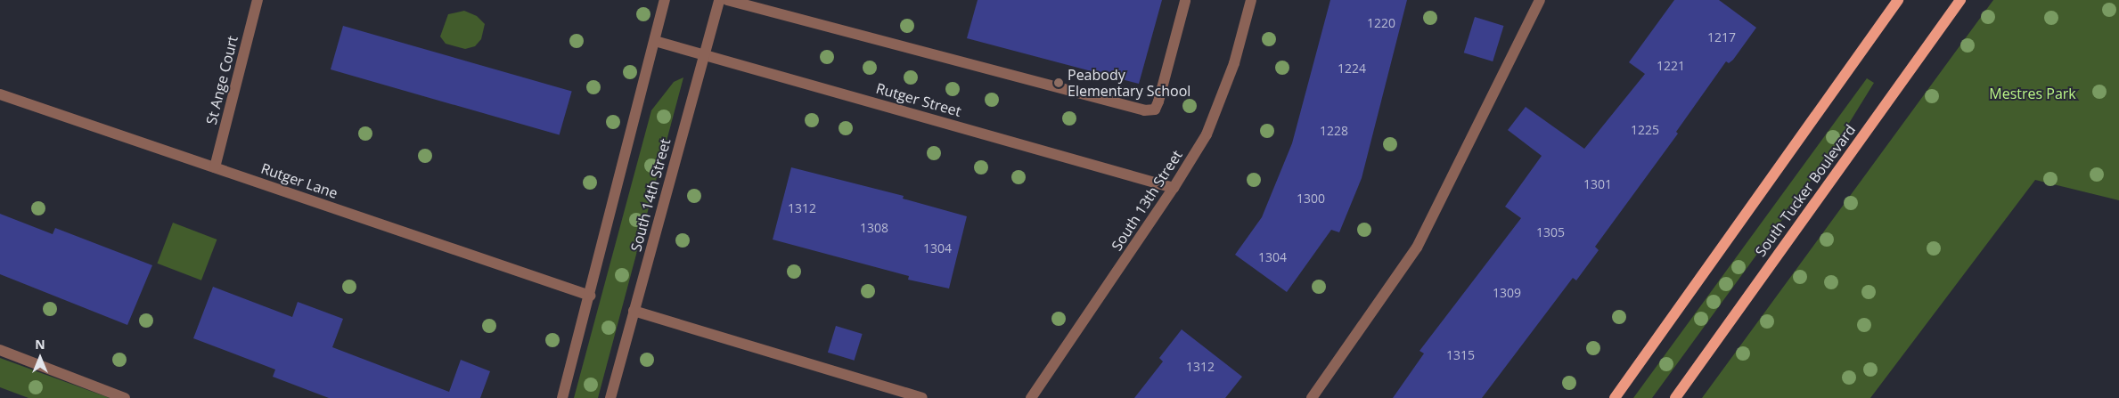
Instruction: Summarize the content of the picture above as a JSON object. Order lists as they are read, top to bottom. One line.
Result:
{"streets":{"main road":["South Tucker Boulevard"],"street":["St Ange Court","Rutger Street","Rutger Lane","South 14th Street","South 13th Street"]},"crossings":[["St Ange Court","Rutger Lane"],["Rutger Street","South 14th Street"],["Rutger Street","South 13th Street"]],"parks":["Mestres Park"],"places":["Peabody Elementary School"],"house_numbers":["1220","1217","1221","1224","1225","1228","1301","1300","1312","1308","1305","1304","1304","1309","1315","1312"],"north":"top"}
